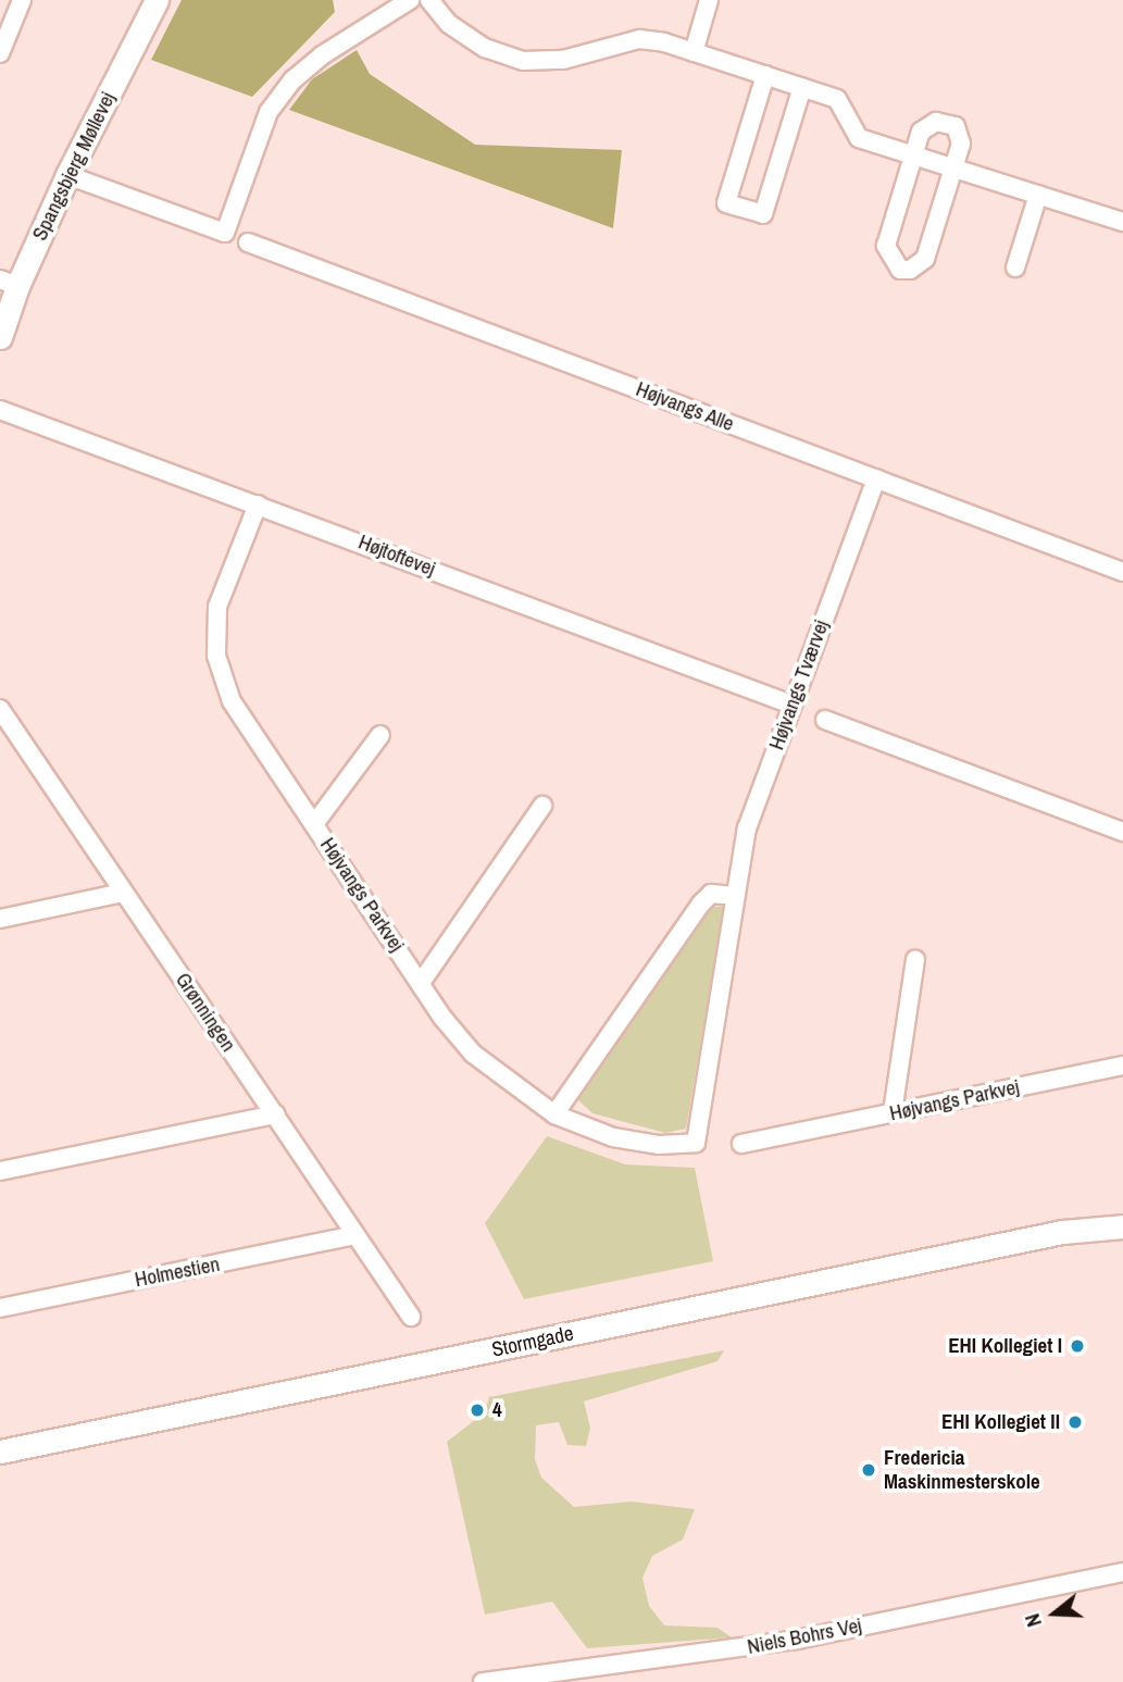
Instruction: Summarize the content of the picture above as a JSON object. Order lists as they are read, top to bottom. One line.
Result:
{"streets":{"street":["Spangsbjerg Møllevej","Højvangs Alle","Højtoftevej","Højvangs Tværvej","Højvangs Parkvej","Grønningen","Holmestien","Stormgade","Niels Bohrs Vej"]},"crossings":[["Højvangs Alle","Højvangs Tværvej"],["Højtoftevej","Højvangs Tværvej"],["Højtoftevej","Højvangs Parkvej"],["Højvangs Tværvej","Højvangs Parkvej"],["Grønningen","Holmestien"]],"places":["EHI Kollegiet I","4","EHI Kollegiet II","Fredericia Maskinmesterskole"],"north":"left"}
